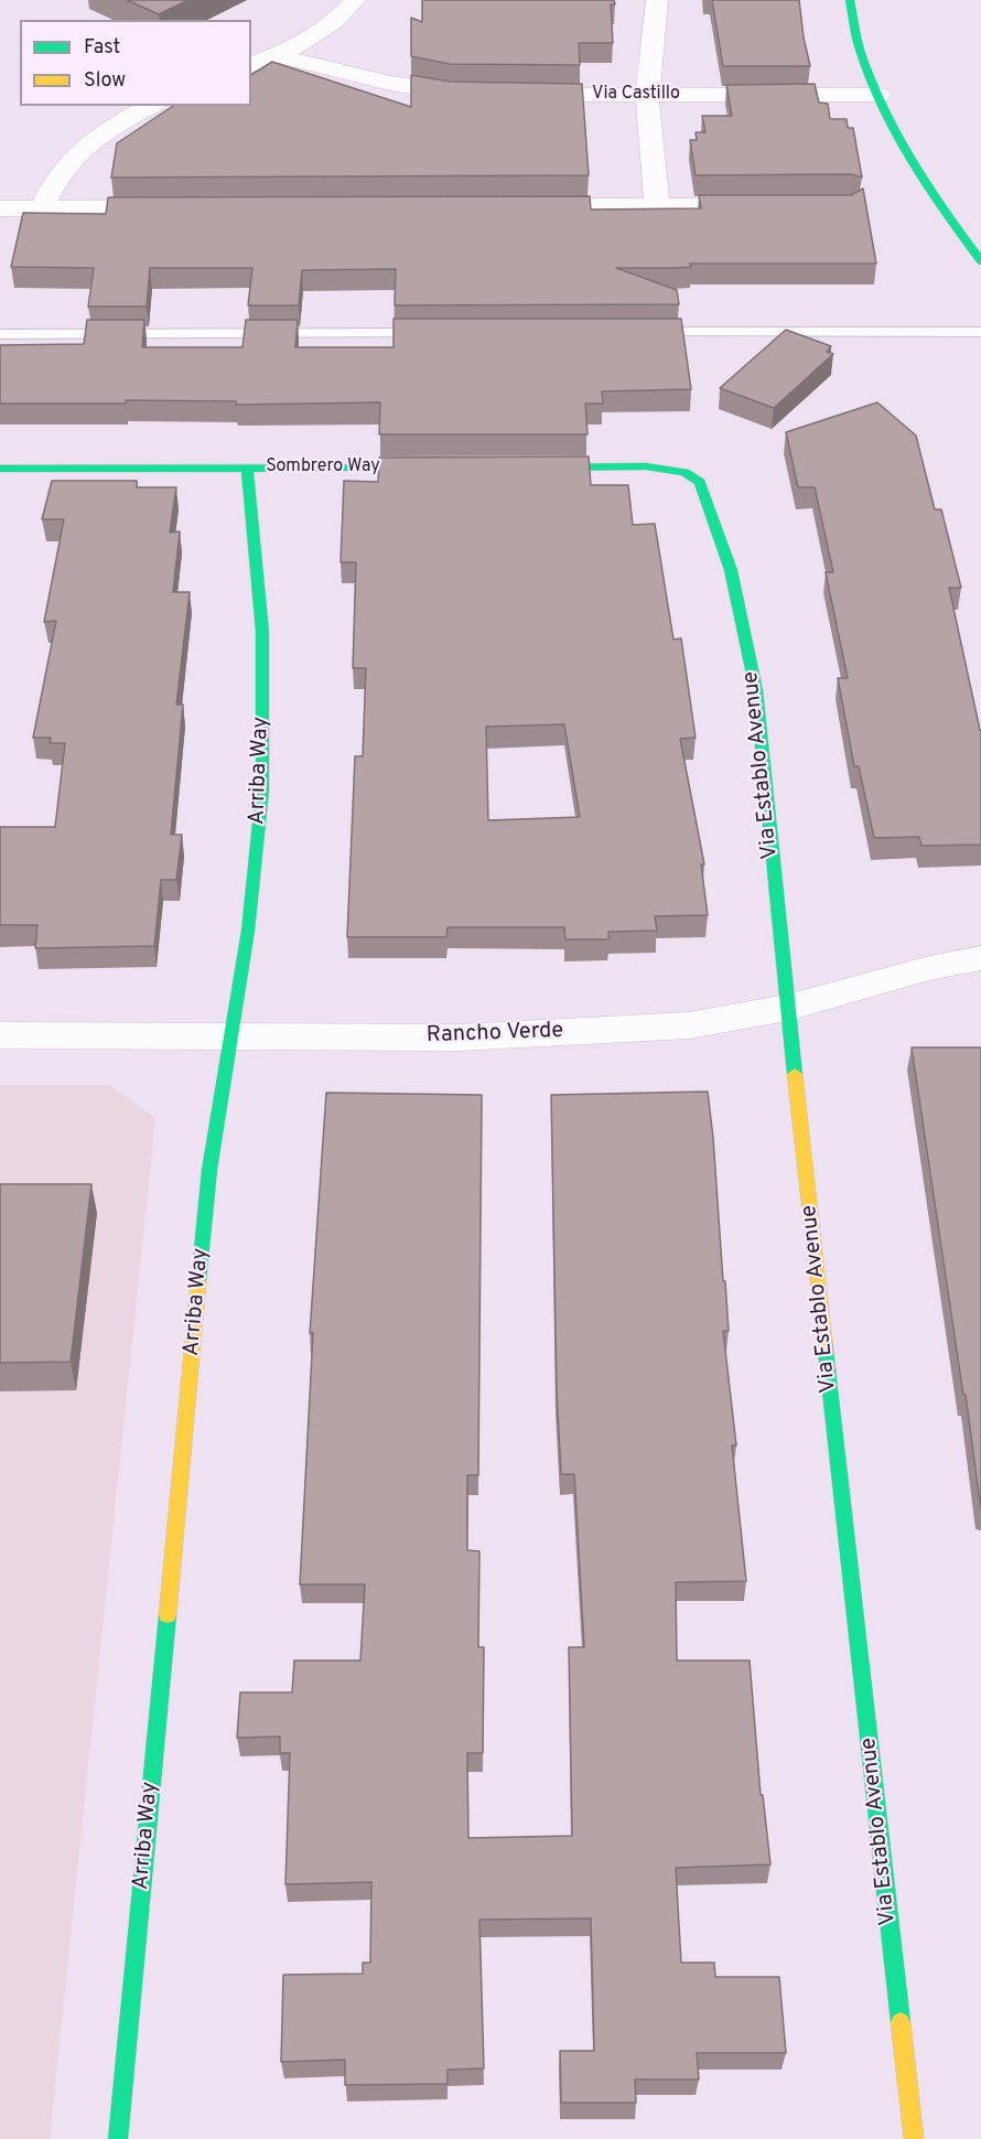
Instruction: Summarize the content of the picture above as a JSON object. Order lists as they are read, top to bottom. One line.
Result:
{"streets":{"street":["Via Castillo","Sombrero Way","Via Establo Avenue","Arriba Way","Rancho Verde"]},"crossings":[["Sombrero Way","Arriba Way"],["Via Establo Avenue","Rancho Verde"],["Arriba Way","Rancho Verde"]],"legend":["Fast","Slow"]}
